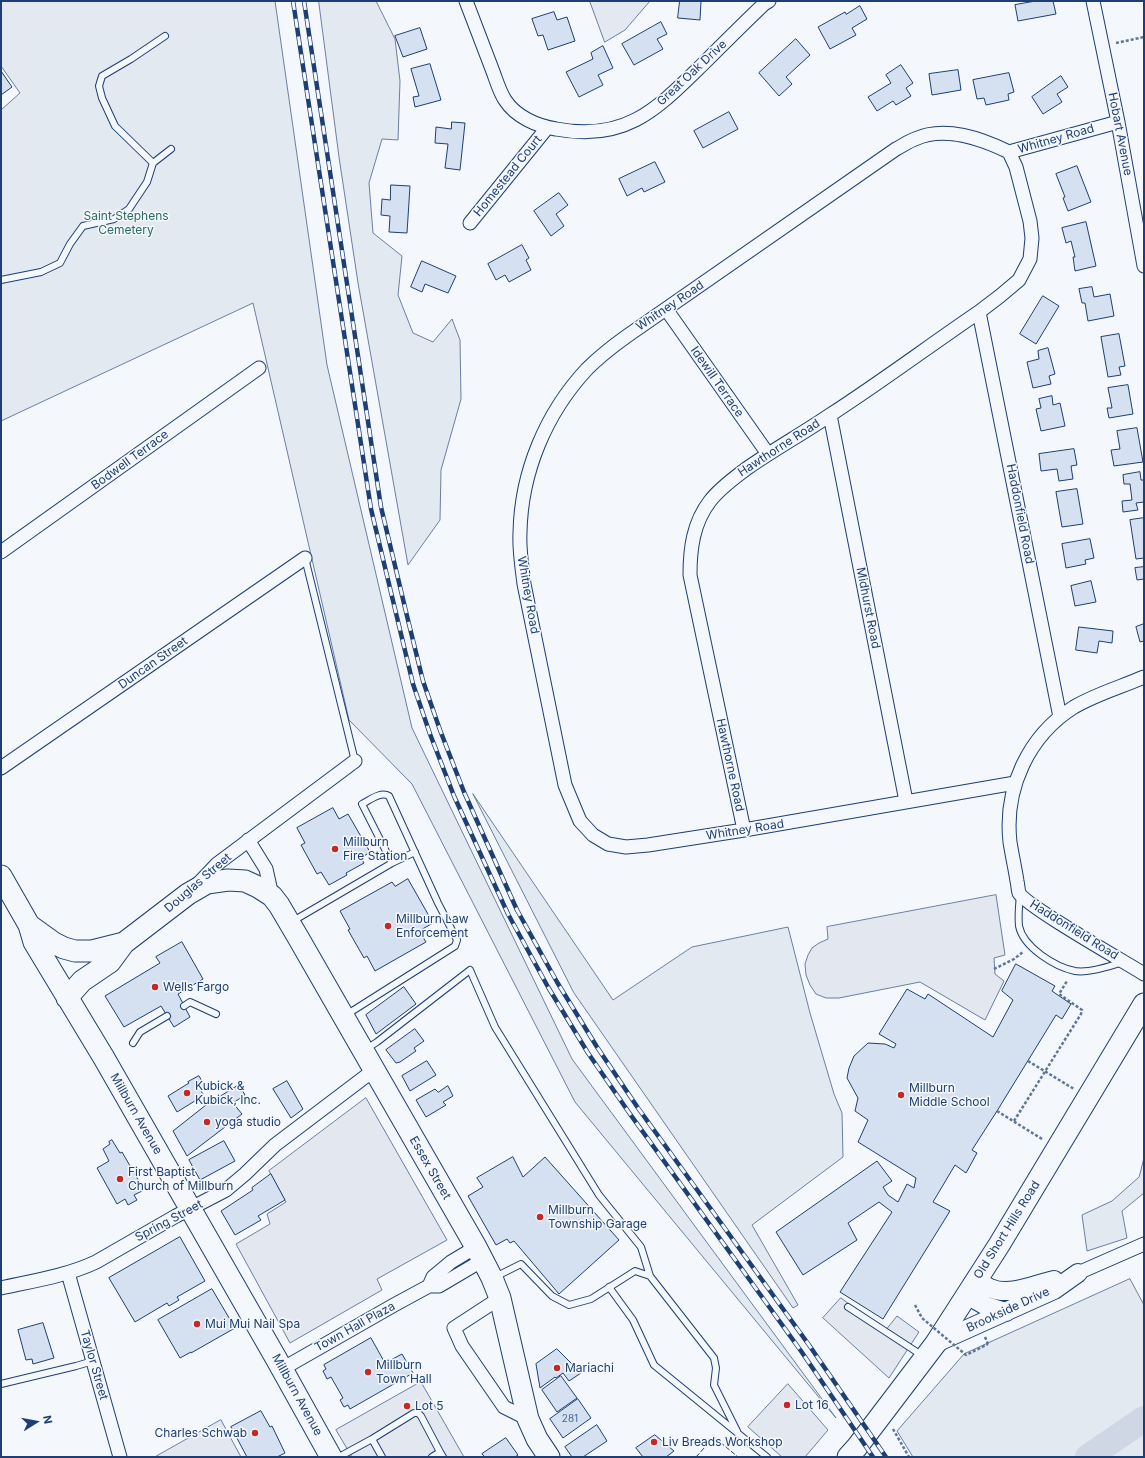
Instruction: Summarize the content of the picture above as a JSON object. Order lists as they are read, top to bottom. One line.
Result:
{"streets":{"main road":["Douglas Street","Millburn Avenue","Essex Street","Old Short Hills Road","Brookside Drive"],"street":["Great Oak Drive","Hobart Avenue","Whitney Road","Homestead Court","Idewill Terrace","Hawthorne Road","Bodwell Terrace","Haddonfield Road","Midhurst Road","Duncan Street","Spring Street","Town Hall Plaza","Taylor Street"]},"crossings":[["Great Oak Drive","Homestead Court"],["Hobart Avenue","Whitney Road"],["Whitney Road","Idewill Terrace"],["Whitney Road","Hawthorne Road"],["Whitney Road","Haddonfield Road"],["Whitney Road","Midhurst Road"],["Idewill Terrace","Hawthorne Road"],["Hawthorne Road","Haddonfield Road"],["Hawthorne Road","Midhurst Road"],["Douglas Street","Millburn Avenue"],["Douglas Street","Essex Street"],["Millburn Avenue","Spring Street"],["Millburn Avenue","Town Hall Plaza"],["Essex Street","Spring Street"],["Essex Street","Town Hall Plaza"],["Spring Street","Taylor Street"],["Old Short Hills Road","Brookside Drive"]],"parks":["Saint Stephens Cemetery"],"places":["Millburn Fire Station","Millburn Law Enforcement","Wells Fargo","Kubick & Kubick, Inc.","Millburn Middle School","yoga studio","First Baptist Church of Millburn","Millburn Township Garage","Mui Mui Nail Spa","Mariachi","Millburn Town Hall","Lot 16","Lot 5","Charles Schwab","Liv Breads Workshop"],"house_numbers":["281"],"north":"right"}
